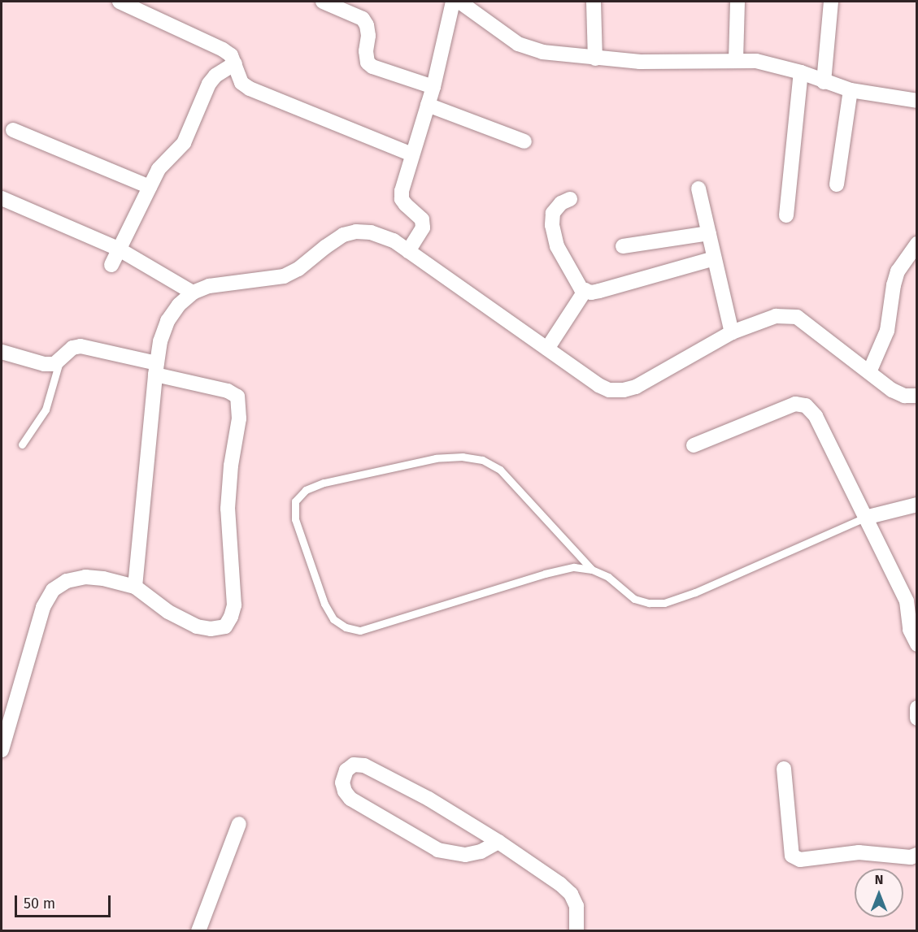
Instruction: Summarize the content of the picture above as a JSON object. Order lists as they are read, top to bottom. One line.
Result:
{"scale_bar":"50 m","north":"top"}
